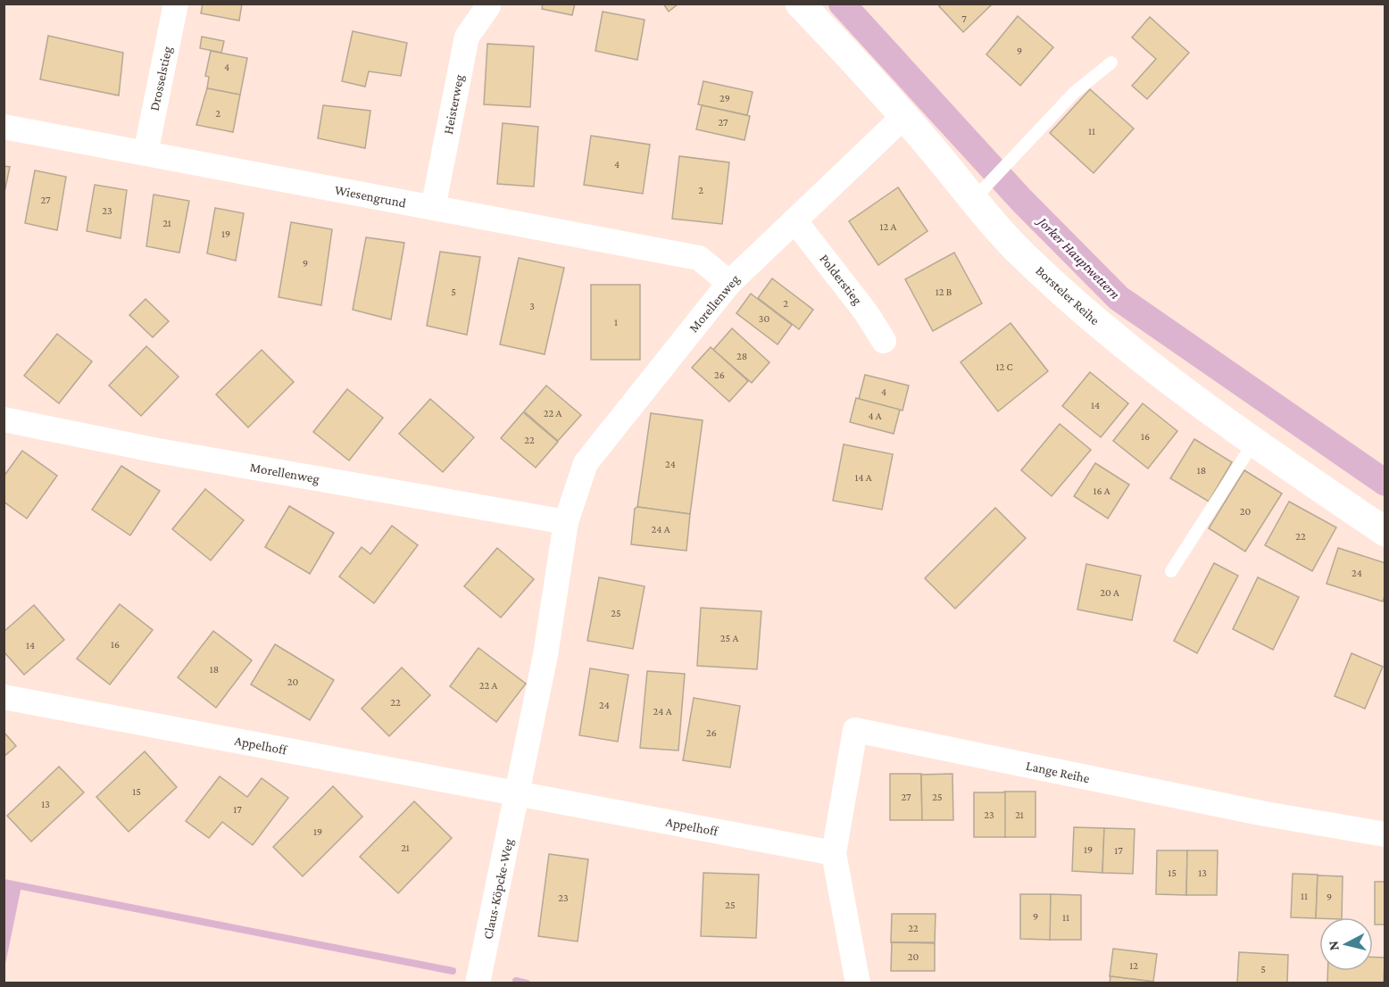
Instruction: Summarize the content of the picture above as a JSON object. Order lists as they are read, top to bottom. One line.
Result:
{"streets":{"street":["Drosselstieg","Heisterweg","Wiesengrund","Polderstieg","Borsteler Reihe","Morellenweg","Appelhoff","Lange Reihe","Claus-Köpcke-Weg"]},"crossings":[["Drosselstieg","Wiesengrund"],["Heisterweg","Wiesengrund"],["Wiesengrund","Morellenweg"],["Polderstieg","Morellenweg"],["Borsteler Reihe","Morellenweg"],["Morellenweg","Appelhoff"],["Morellenweg","Claus-Köpcke-Weg"],["Appelhoff","Lange Reihe"],["Appelhoff","Claus-Köpcke-Weg"]],"water":["Jorker Hauptwettern"],"house_numbers":["7","9","4","29","2","27","11","4","2","27","23","21","12 A","19","9","5","12 B","2","3","30","1","28","12 C","26","4","14","22 A","4 A","16","22","24","18","14 A","16 A","20","24 A","22","24","20 A","25","25 A","16","14","18","20","22 A","22","24","24 A","26","15","27","25","13","17","23","21","19","21","19","17","15","13","11","9","23","25","9","11","22","20","12","5"],"north":"left"}
